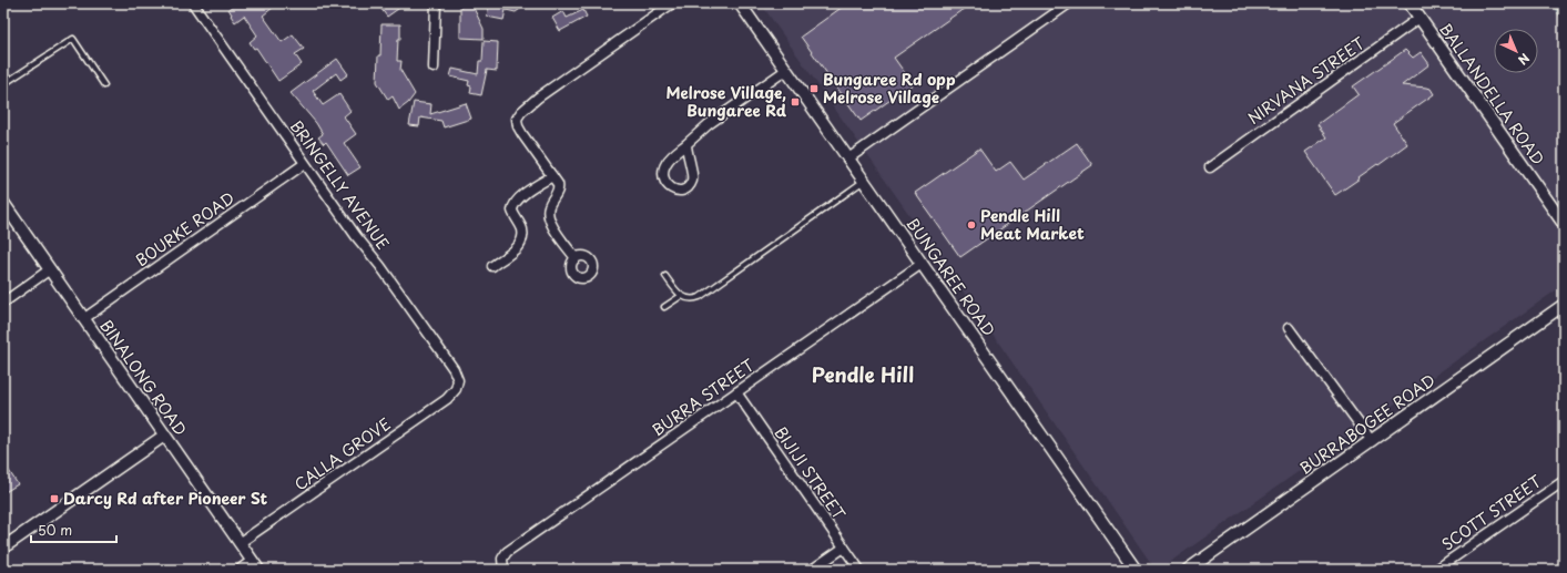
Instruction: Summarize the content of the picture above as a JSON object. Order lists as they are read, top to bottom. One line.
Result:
{"streets":{"street":["NIRVANA STREET","BALLANDELLA ROAD","BRINGELLY AVENUE","BOURKE ROAD","BUNGAREE ROAD","BINALONG ROAD","BURRA STREET","BURRABOGEE ROAD","CALLA GROVE","BIJIJI STREET","SCOTT STREET"]},"crossings":[["NIRVANA STREET","BALLANDELLA ROAD"],["BRINGELLY AVENUE","BOURKE ROAD"],["BRINGELLY AVENUE","CALLA GROVE"],["BOURKE ROAD","BINALONG ROAD"],["BUNGAREE ROAD","BURRA STREET"],["BINALONG ROAD","CALLA GROVE"],["BURRA STREET","BIJIJI STREET"]],"districts":["Pendle Hill"],"places":{"transit":["Bungaree Rd opp Melrose Village","Melrose Village, Bungaree Rd","Darcy Rd after Pioneer St"],"other":["Pendle Hill Meat Market"]},"scale_bar":"50 m","north":"bottom right"}
